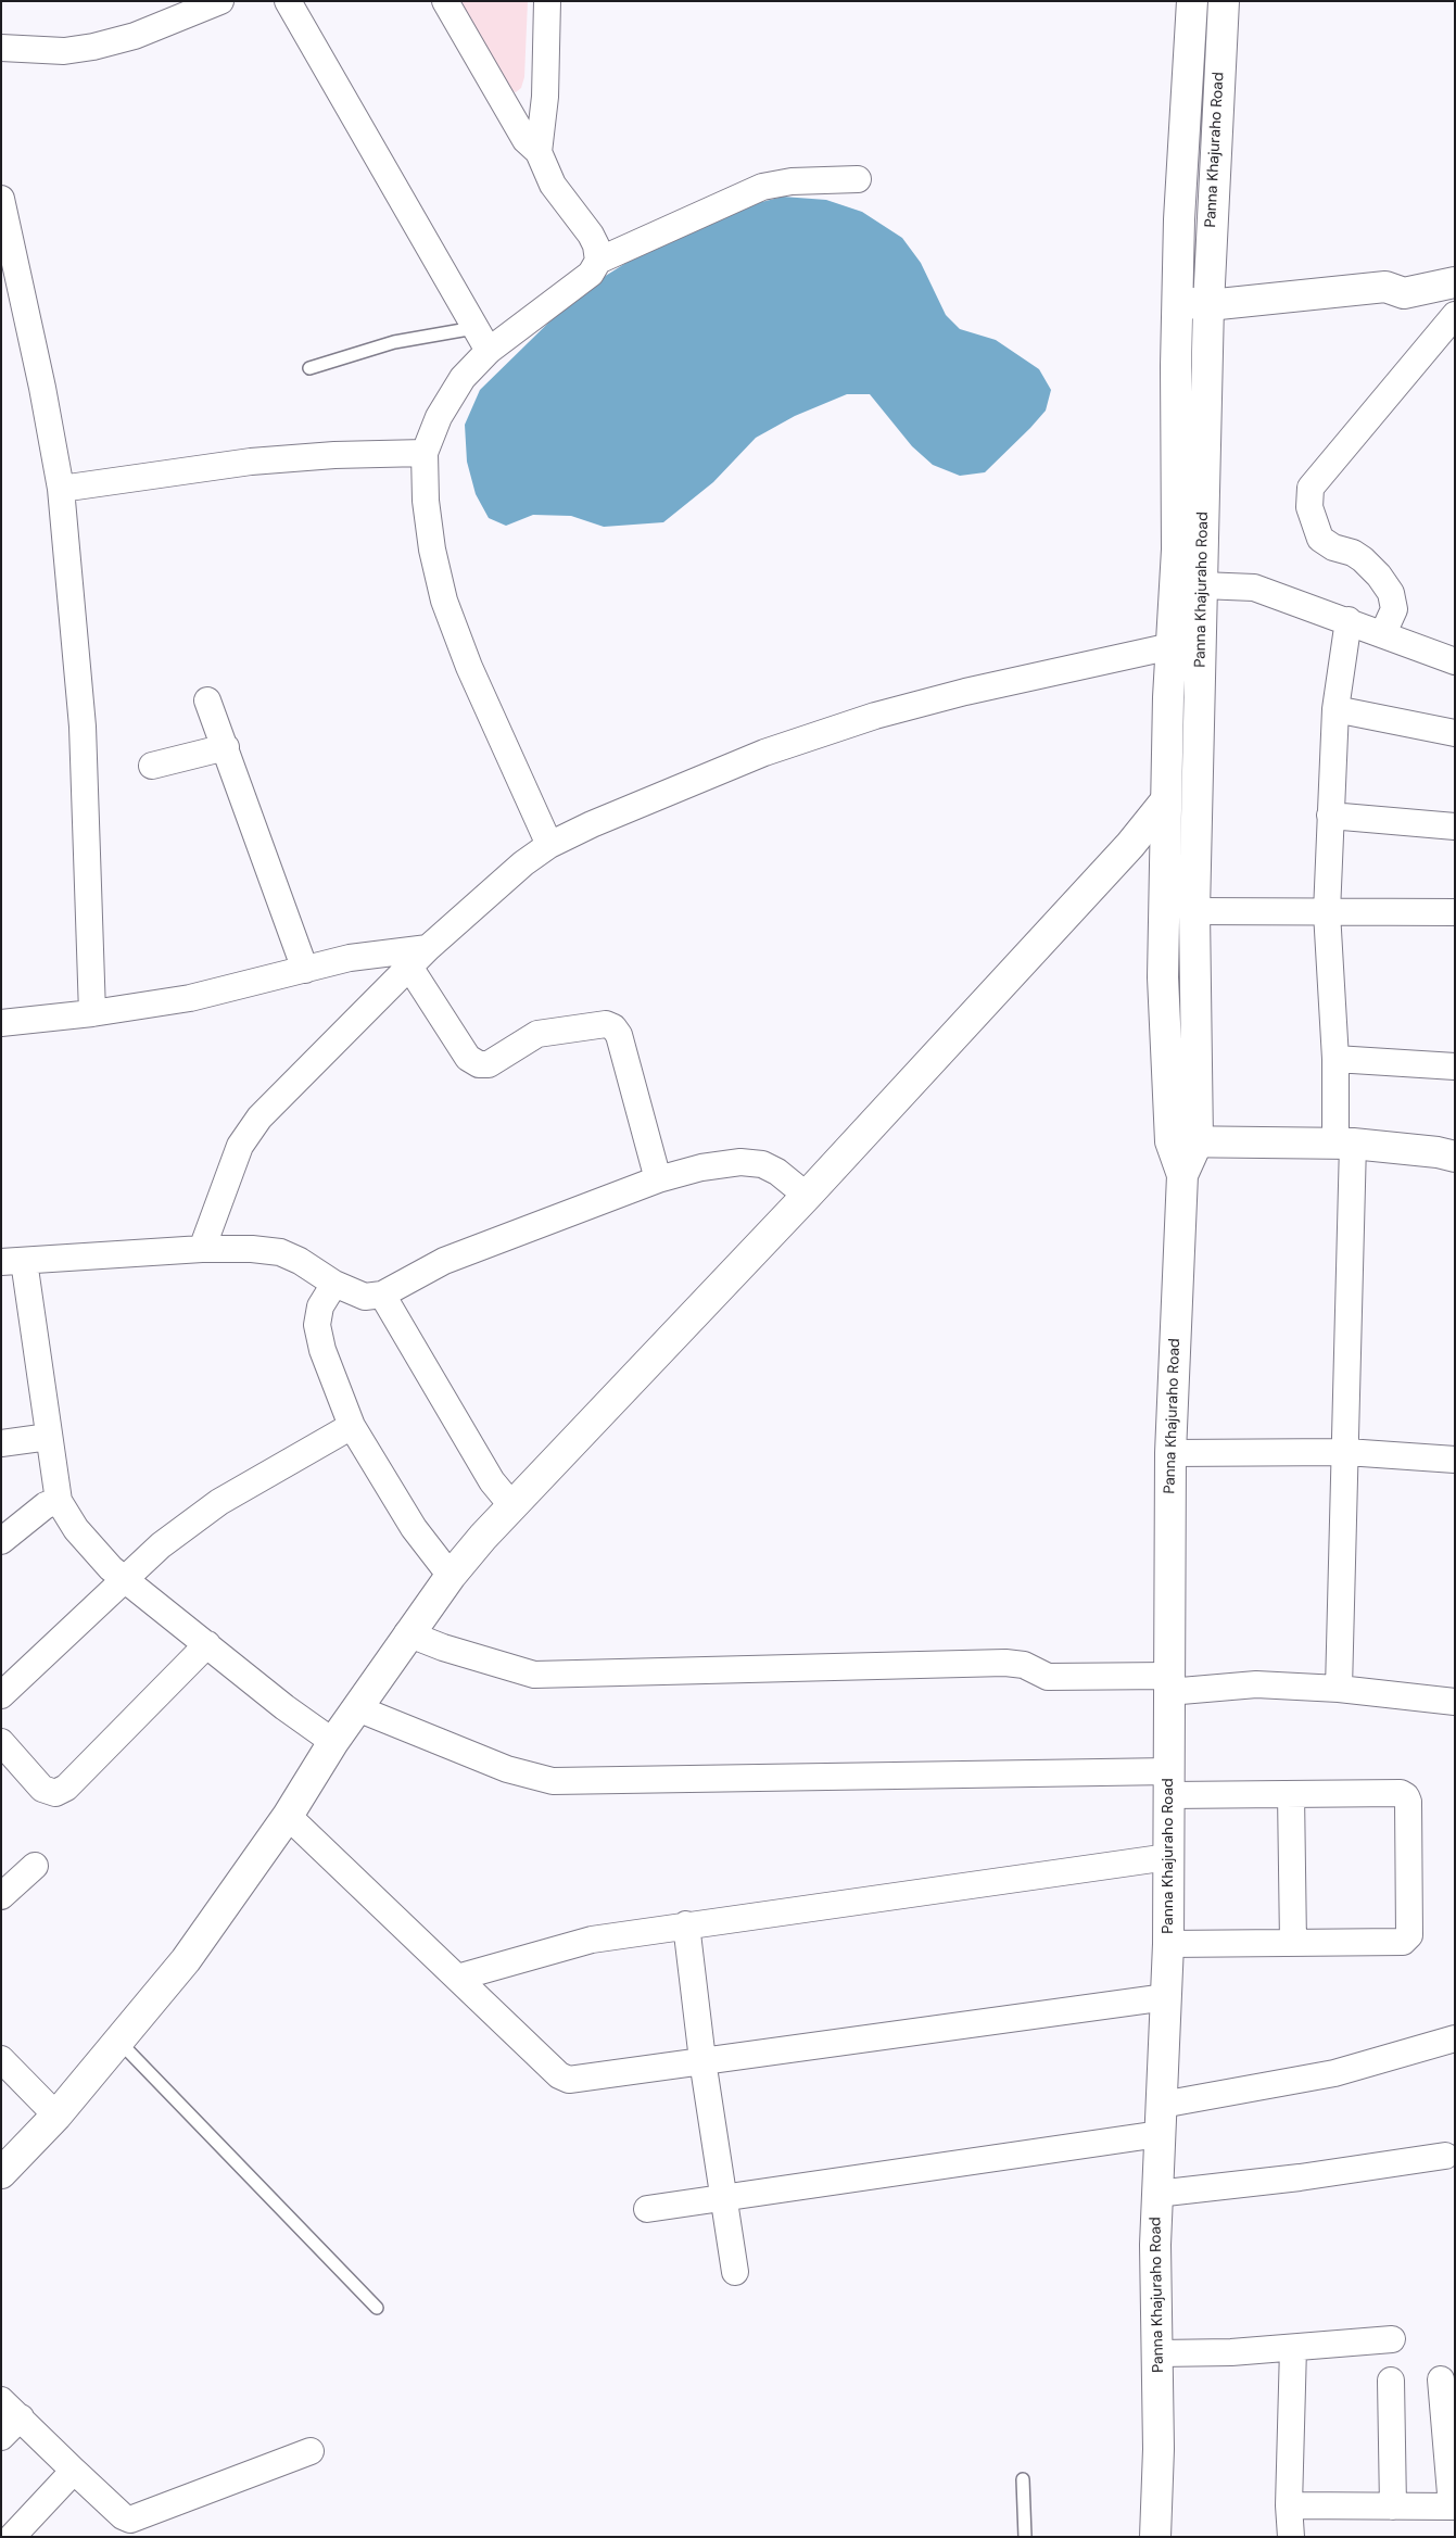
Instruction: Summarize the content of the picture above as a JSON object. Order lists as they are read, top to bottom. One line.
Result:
{"streets":{"main road":["Panna Khajuraho Road"]}}
